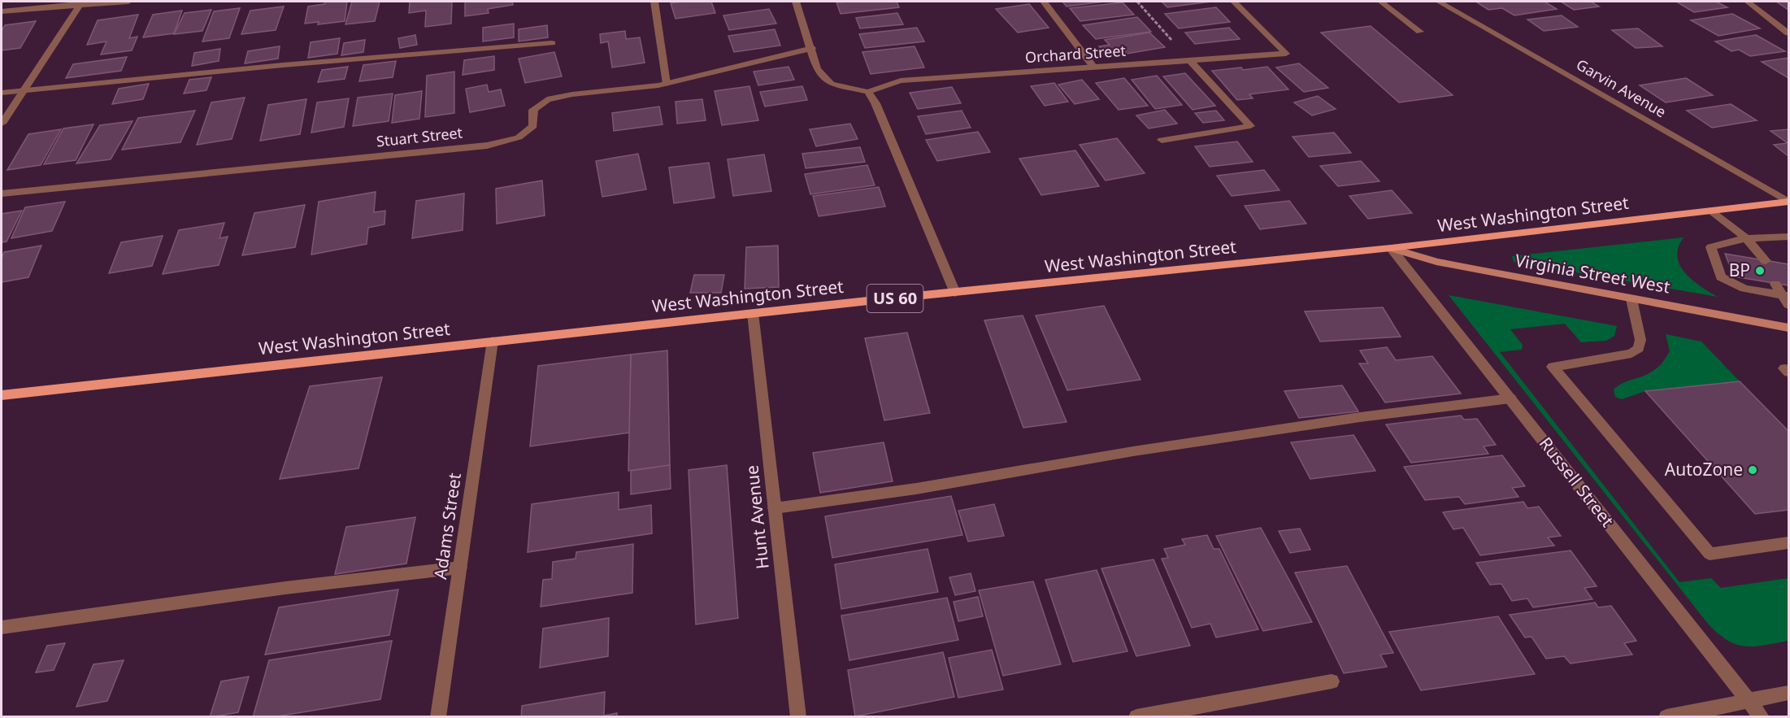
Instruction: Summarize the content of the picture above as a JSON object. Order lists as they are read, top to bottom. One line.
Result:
{"streets":{"main road":["West Washington Street","Virginia Street West","US 60"],"street":["Orchard Street","Garvin Avenue","Stuart Street","Russell Street","Hunt Avenue","Adams Street"]},"crossings":[["Garvin Avenue","West Washington Street"],["West Washington Street","Virginia Street West"],["West Washington Street","Russell Street"],["West Washington Street","Hunt Avenue"],["West Washington Street","Adams Street"],["Virginia Street West","Russell Street"]],"places":["BP","AutoZone"]}
